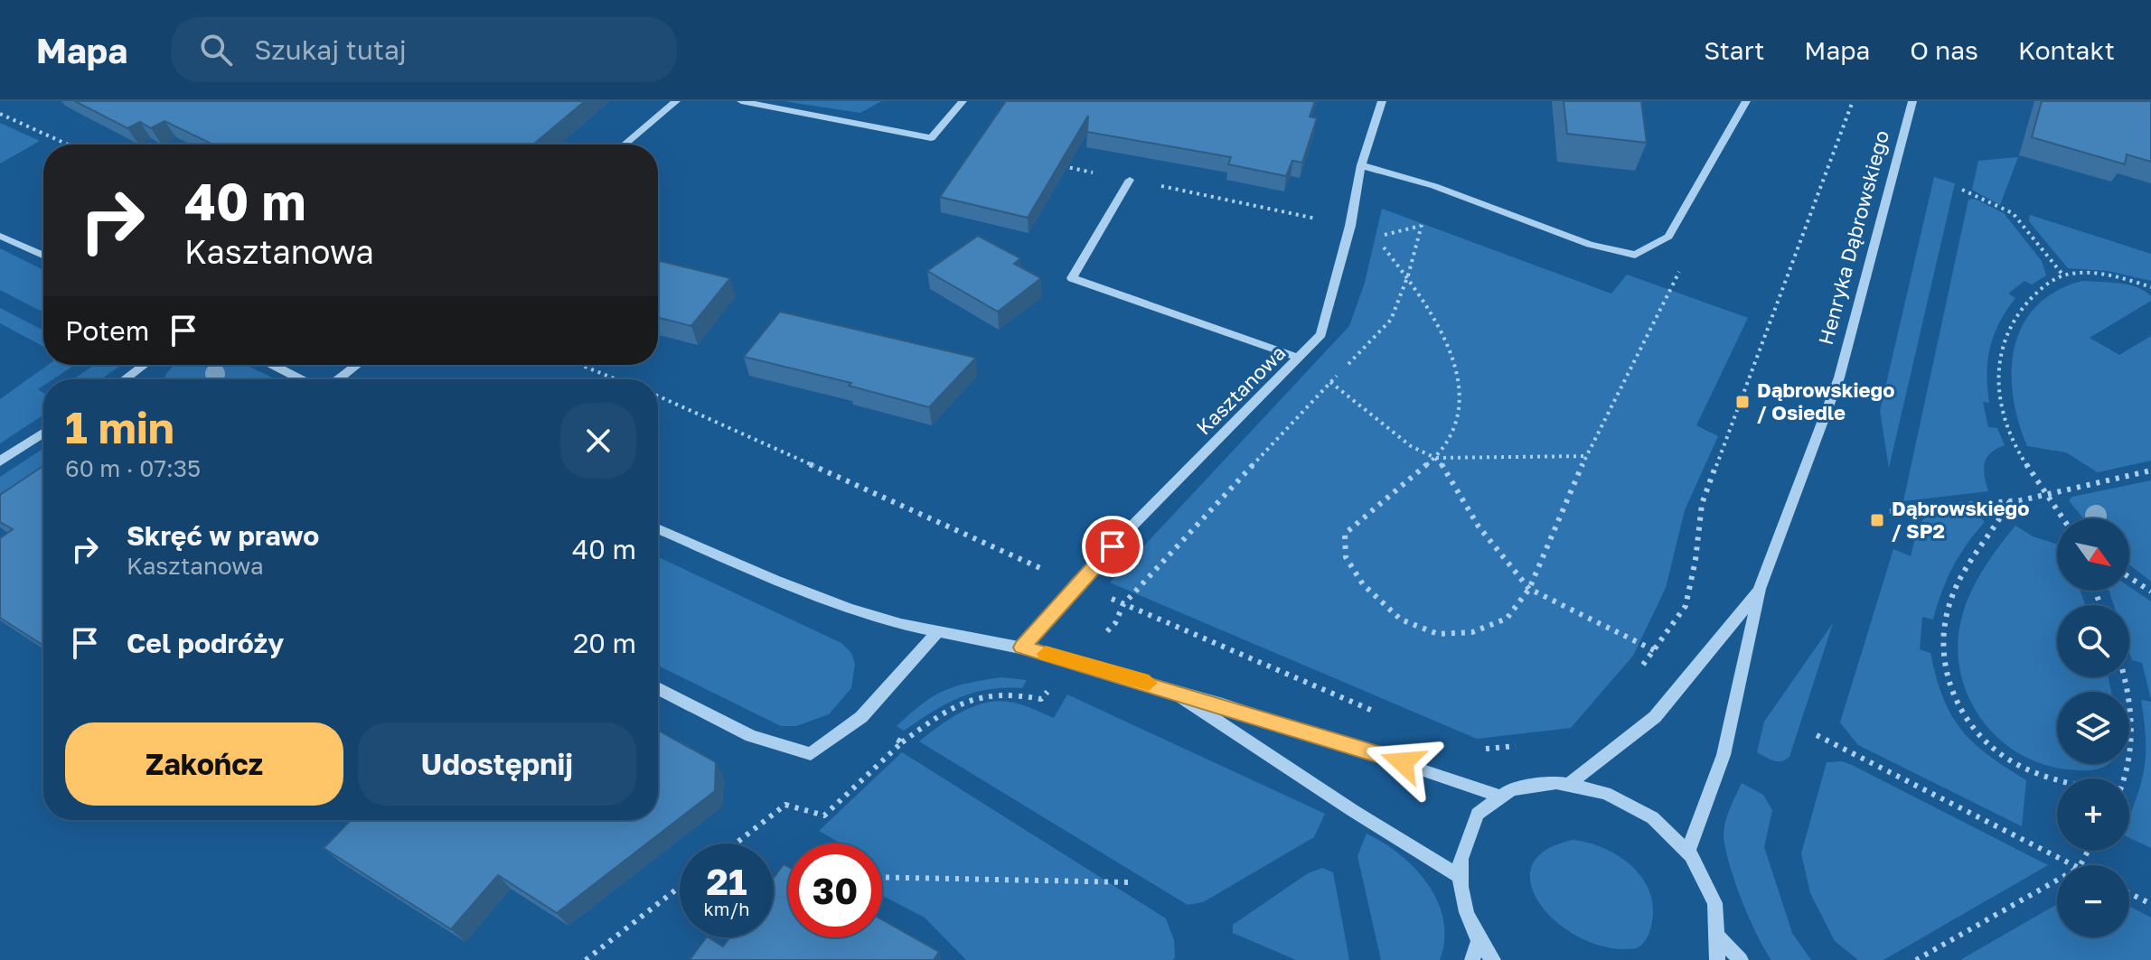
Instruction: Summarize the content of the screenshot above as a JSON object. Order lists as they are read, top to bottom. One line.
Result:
{"streets":{"street":["Henryka Dąbrowskiego","Kasztanowa"]},"places":{"transit":["Dąbrowskiego / Osiedle","Dąbrowskiego / SP2"]},"north":"bottom right","page":{"header":"Mapa","search":"Szukaj tutaj","nav":["Start","Mapa","O nas","Kontakt"],"turn":["40 m","Kasztanowa"],"then":"Potem","heading":["1 min","60 m · 07:35"],"list":[{"name":"Skręć w prawo","note":"Kasztanowa","value":"40 m"},{"name":"Cel podróży","value":"20 m"}],"map_buttons":["+","−"],"buttons":["Zakończ","Udostępnij"],"speed":"21 km/h","limit":"30"}}
